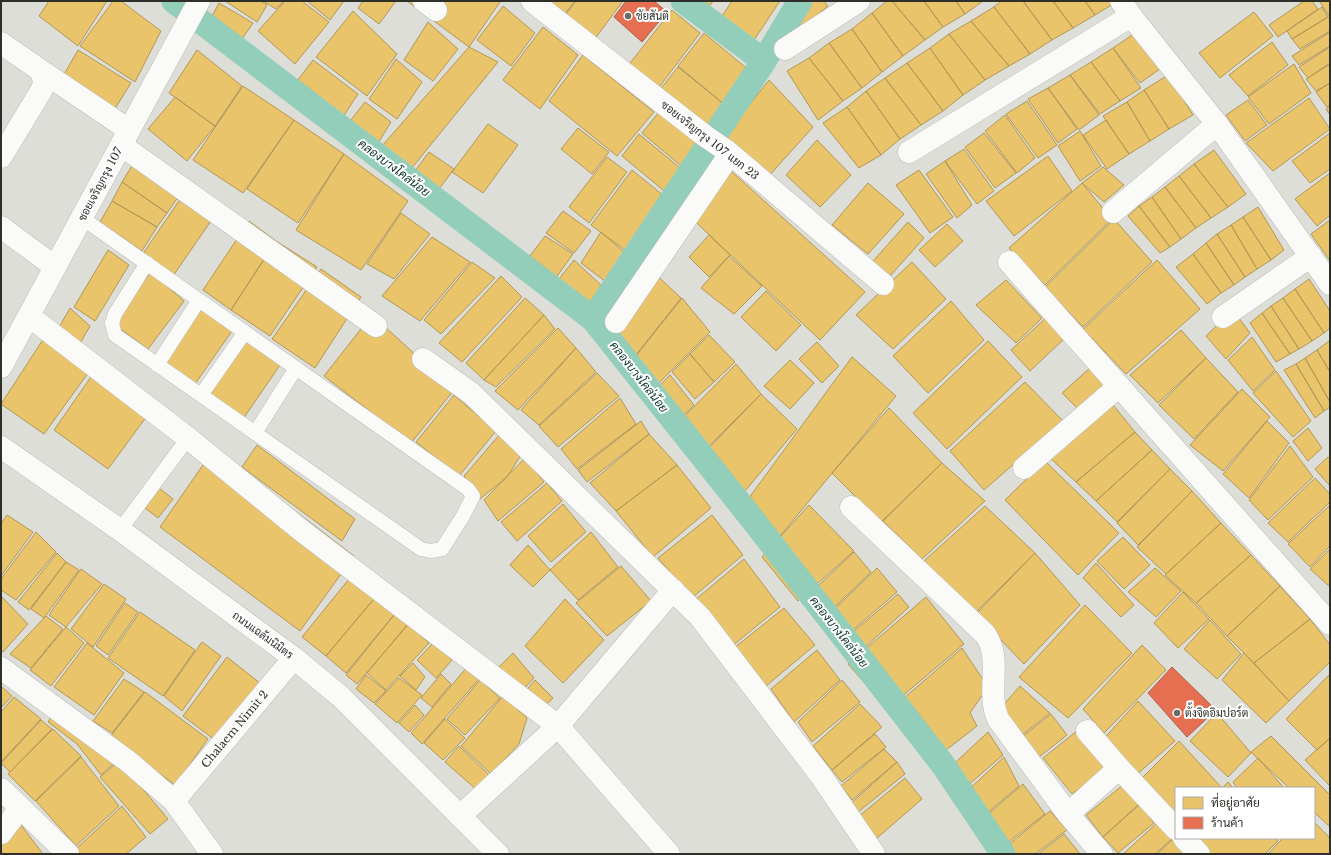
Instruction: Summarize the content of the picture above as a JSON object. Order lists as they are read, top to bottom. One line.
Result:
{"streets":{"street":["ซอยเจริญกรุง 107 แยก 23","ซอยเจริญกรุง 107","ถนนแฉล้มนิมิตร","Chalaem Nimit 2"]},"crossings":[["ถนนแฉล้มนิมิตร","Chalaem Nimit 2"]],"water":["คลองบางโคล่น้อย"],"places":["ชัยสันติ","ตั้งจิตอิมปอร์ต"],"legend":["ที่อยู่อาศัย","ร้านค้า"]}
